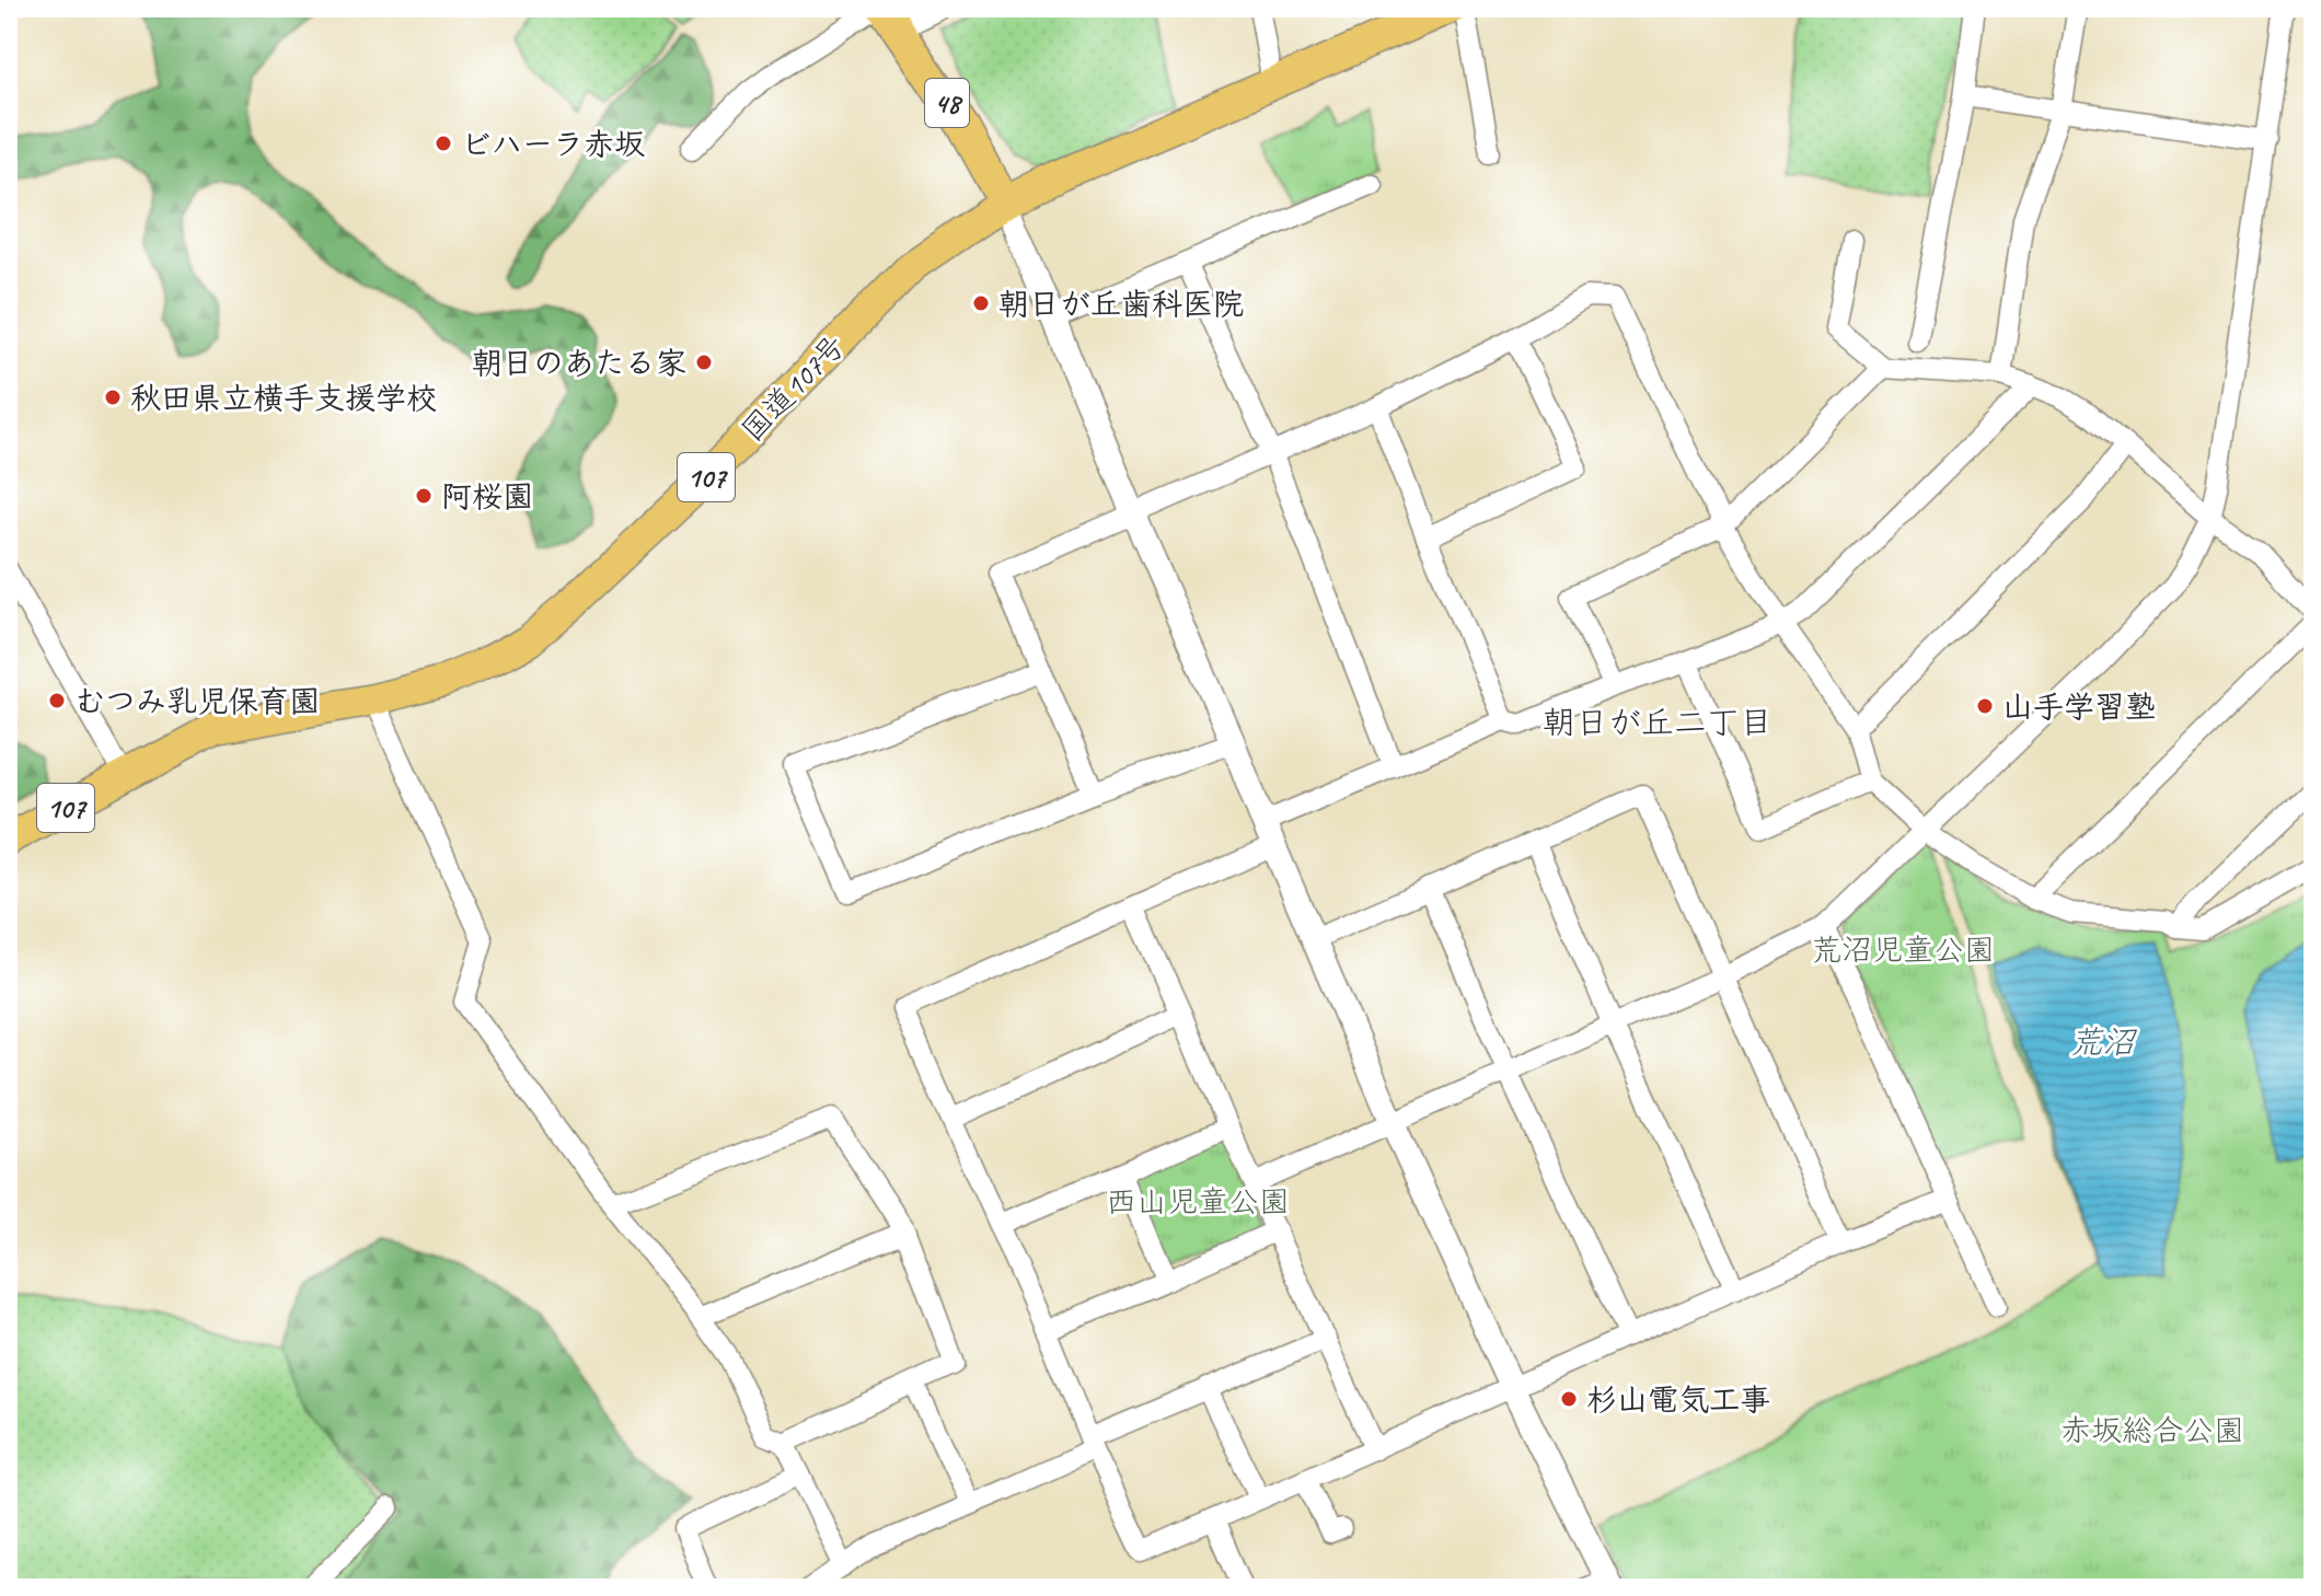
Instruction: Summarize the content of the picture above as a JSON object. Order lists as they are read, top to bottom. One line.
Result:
{"streets":{"main road":["48","国道107号","107"]},"crossings":[["48","国道107号"]],"districts":["朝日が丘二丁目"],"water":["荒沼"],"parks":["荒沼児童公園","西山児童公園","赤坂総合公園"],"places":["ビハーラ赤坂","朝日が丘歯科医院","朝日のあたる家","秋田県立横手支援学校","阿桜園","むつみ乳児保育園","山手学習塾","杉山電気工事"]}
